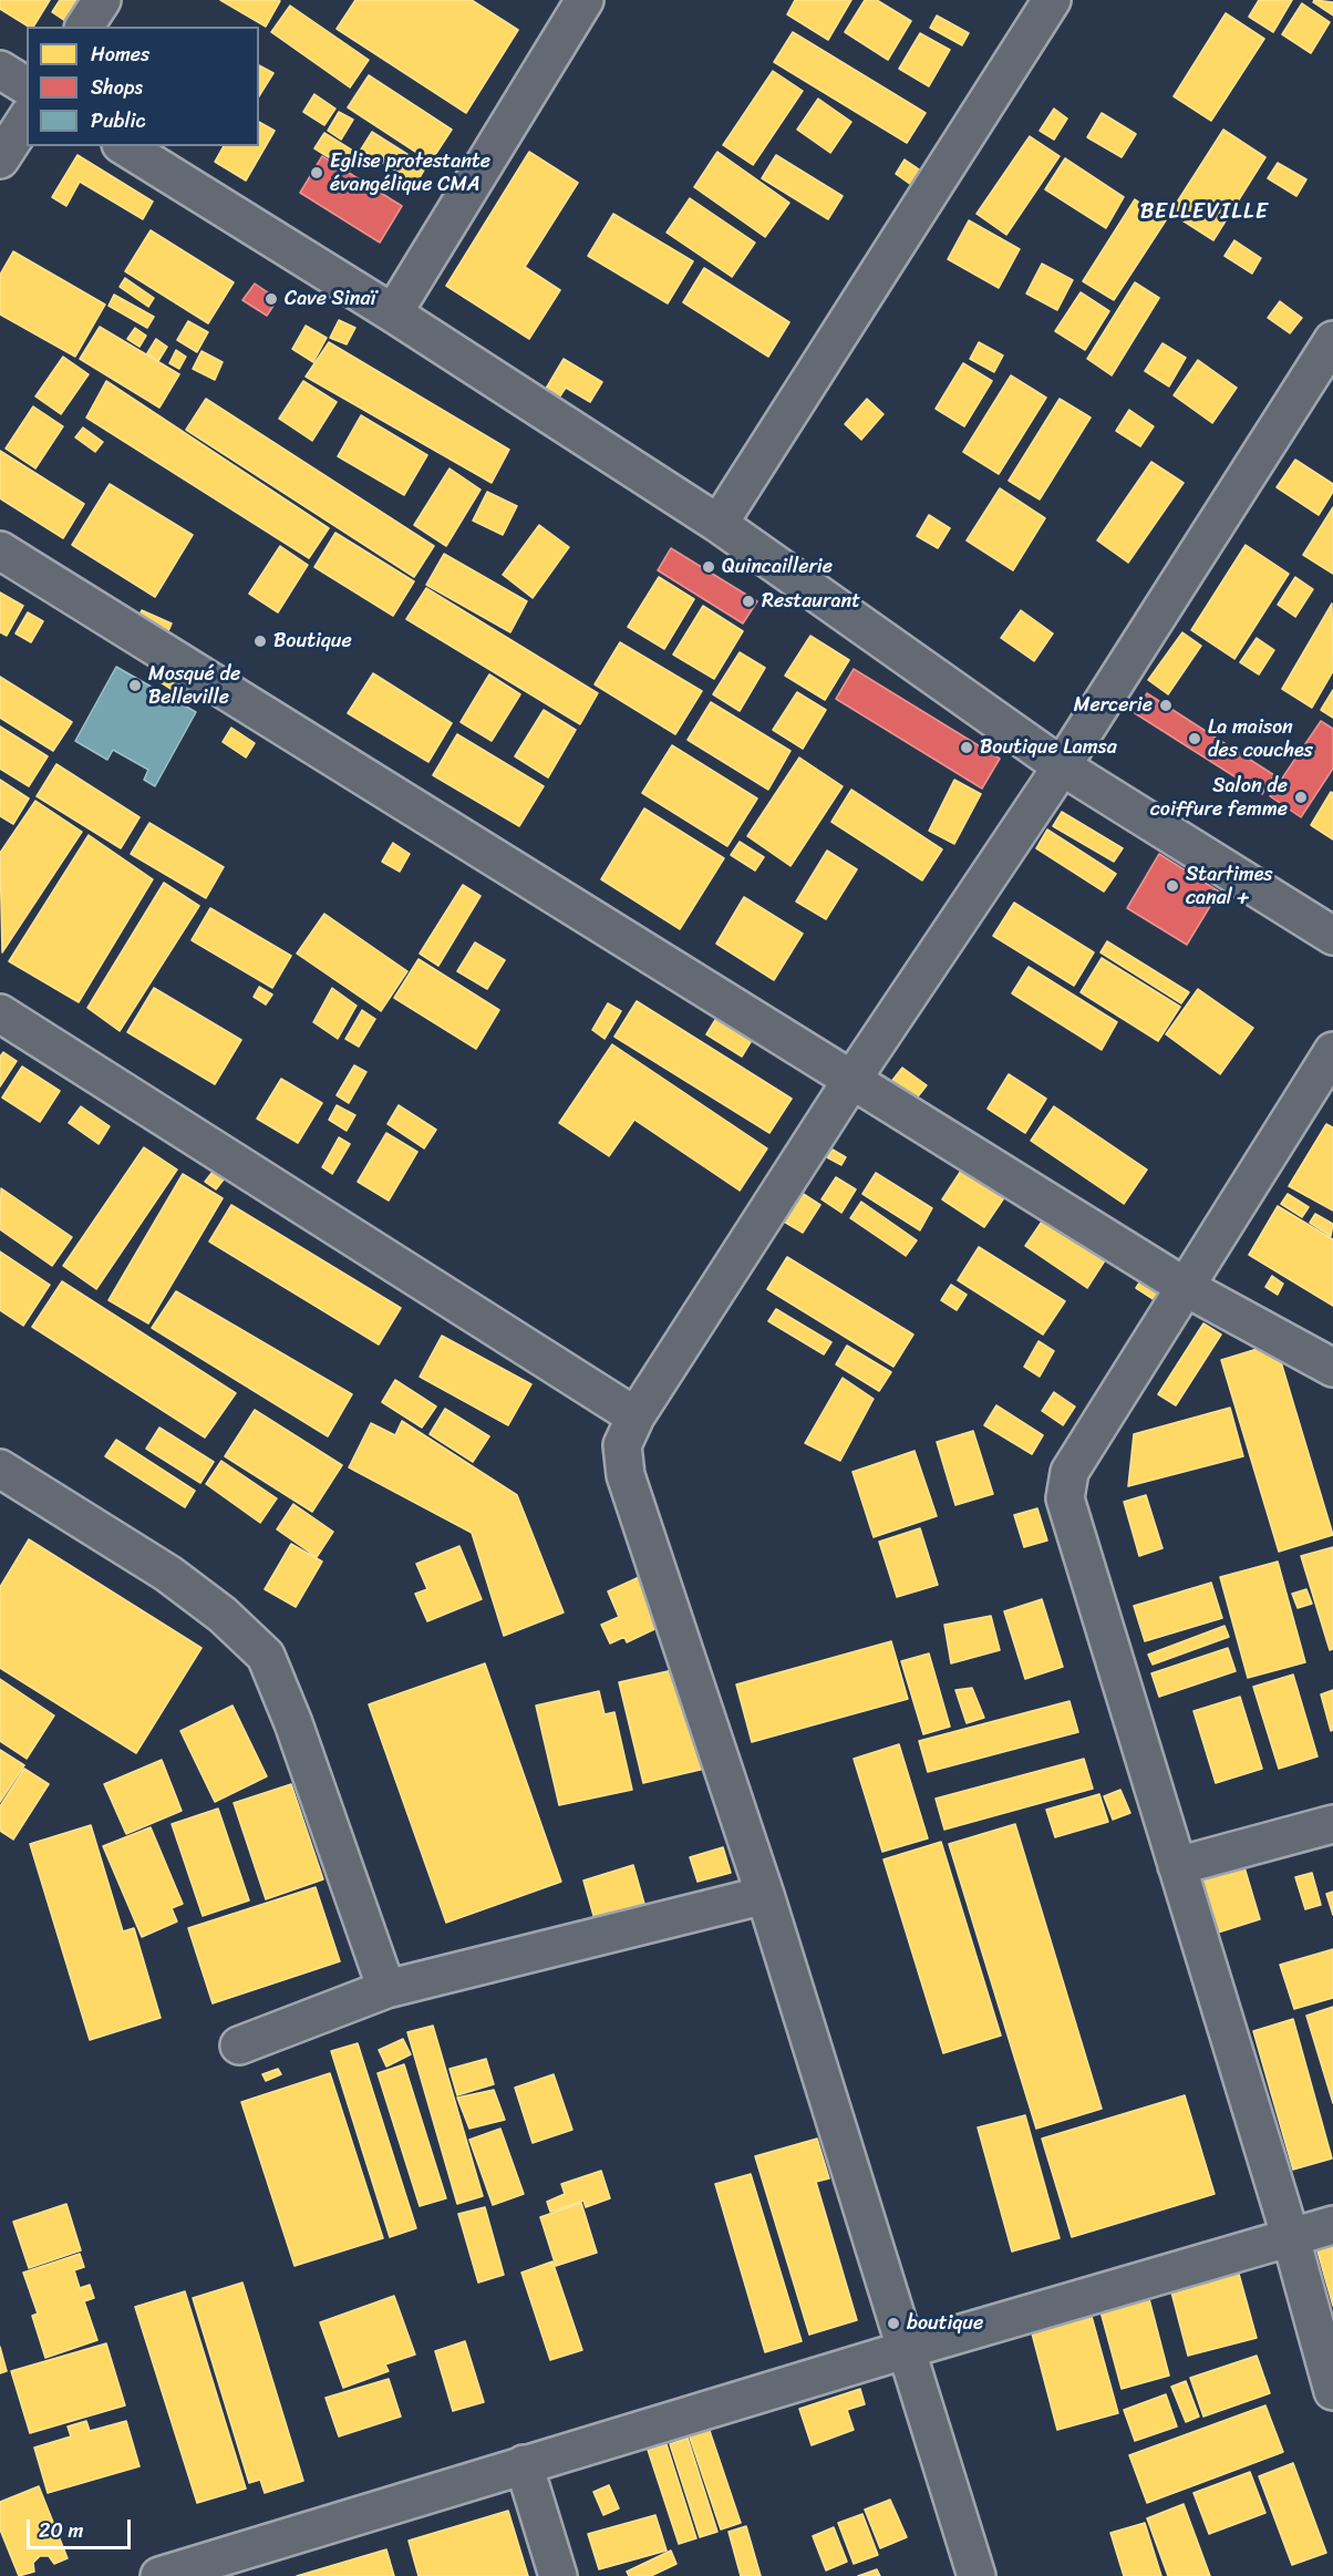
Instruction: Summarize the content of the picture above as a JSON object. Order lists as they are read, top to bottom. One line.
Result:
{"districts":["BELLEVILLE"],"places":["Eglise protestante évangélique CMA","Cave Sinaï","Quincaillerie","Restaurant","Boutique","Mosqué de Belleville","Mercerie","La maison des couches","Boutique Lamsa","Salon de coiffure femme","Startimes canal +","boutique"],"legend":["Homes","Shops","Public"],"scale_bar":"20 m"}
